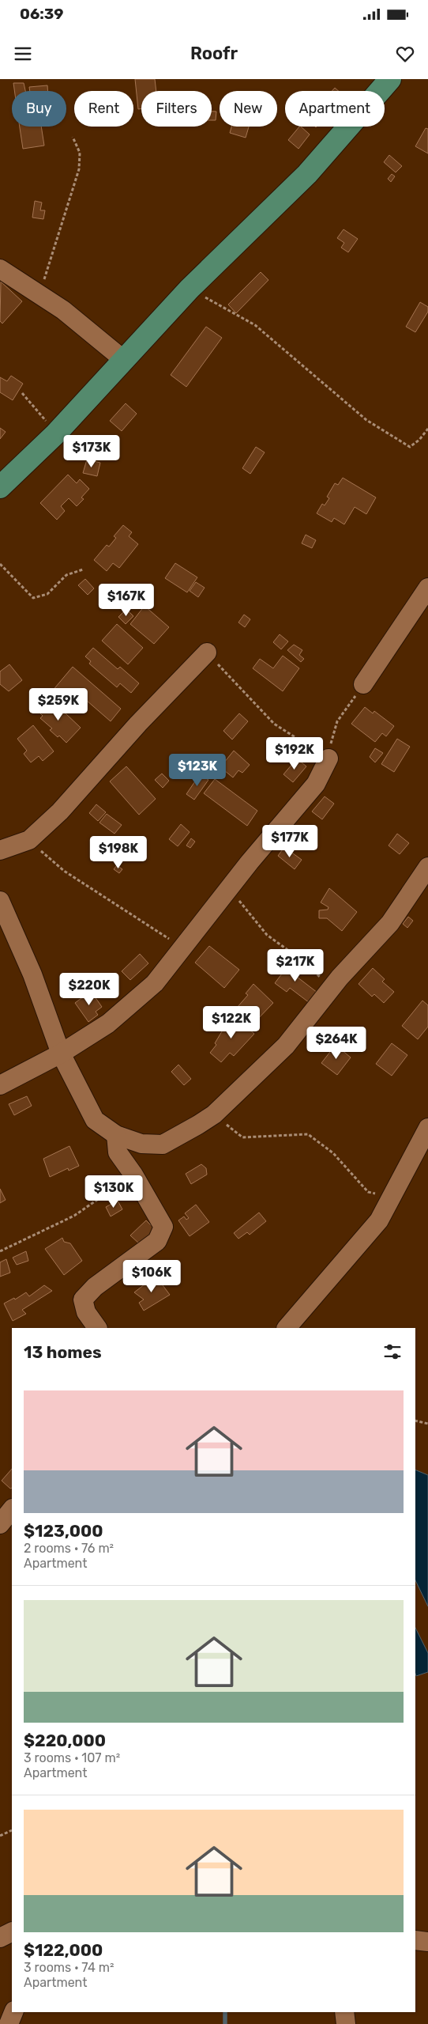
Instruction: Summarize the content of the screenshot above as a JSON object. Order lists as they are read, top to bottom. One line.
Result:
{"page":{"status":"06:39","header":"Roofr","chip":["Buy","Rent","Filters","New","Apartment"],"price":["$173K","$167K","$259K","$192K","$123K","$177K","$198K","$217K","$220K","$122K","$264K","$130K","$106K"],"heading":"13 homes","list":[{"name":"$123,000","note":"2 rooms · 76 m² · Apartment"},{"name":"$220,000","note":"3 rooms · 107 m² · Apartment"},{"name":"$122,000","note":"3 rooms · 74 m² · Apartment"}]}}
